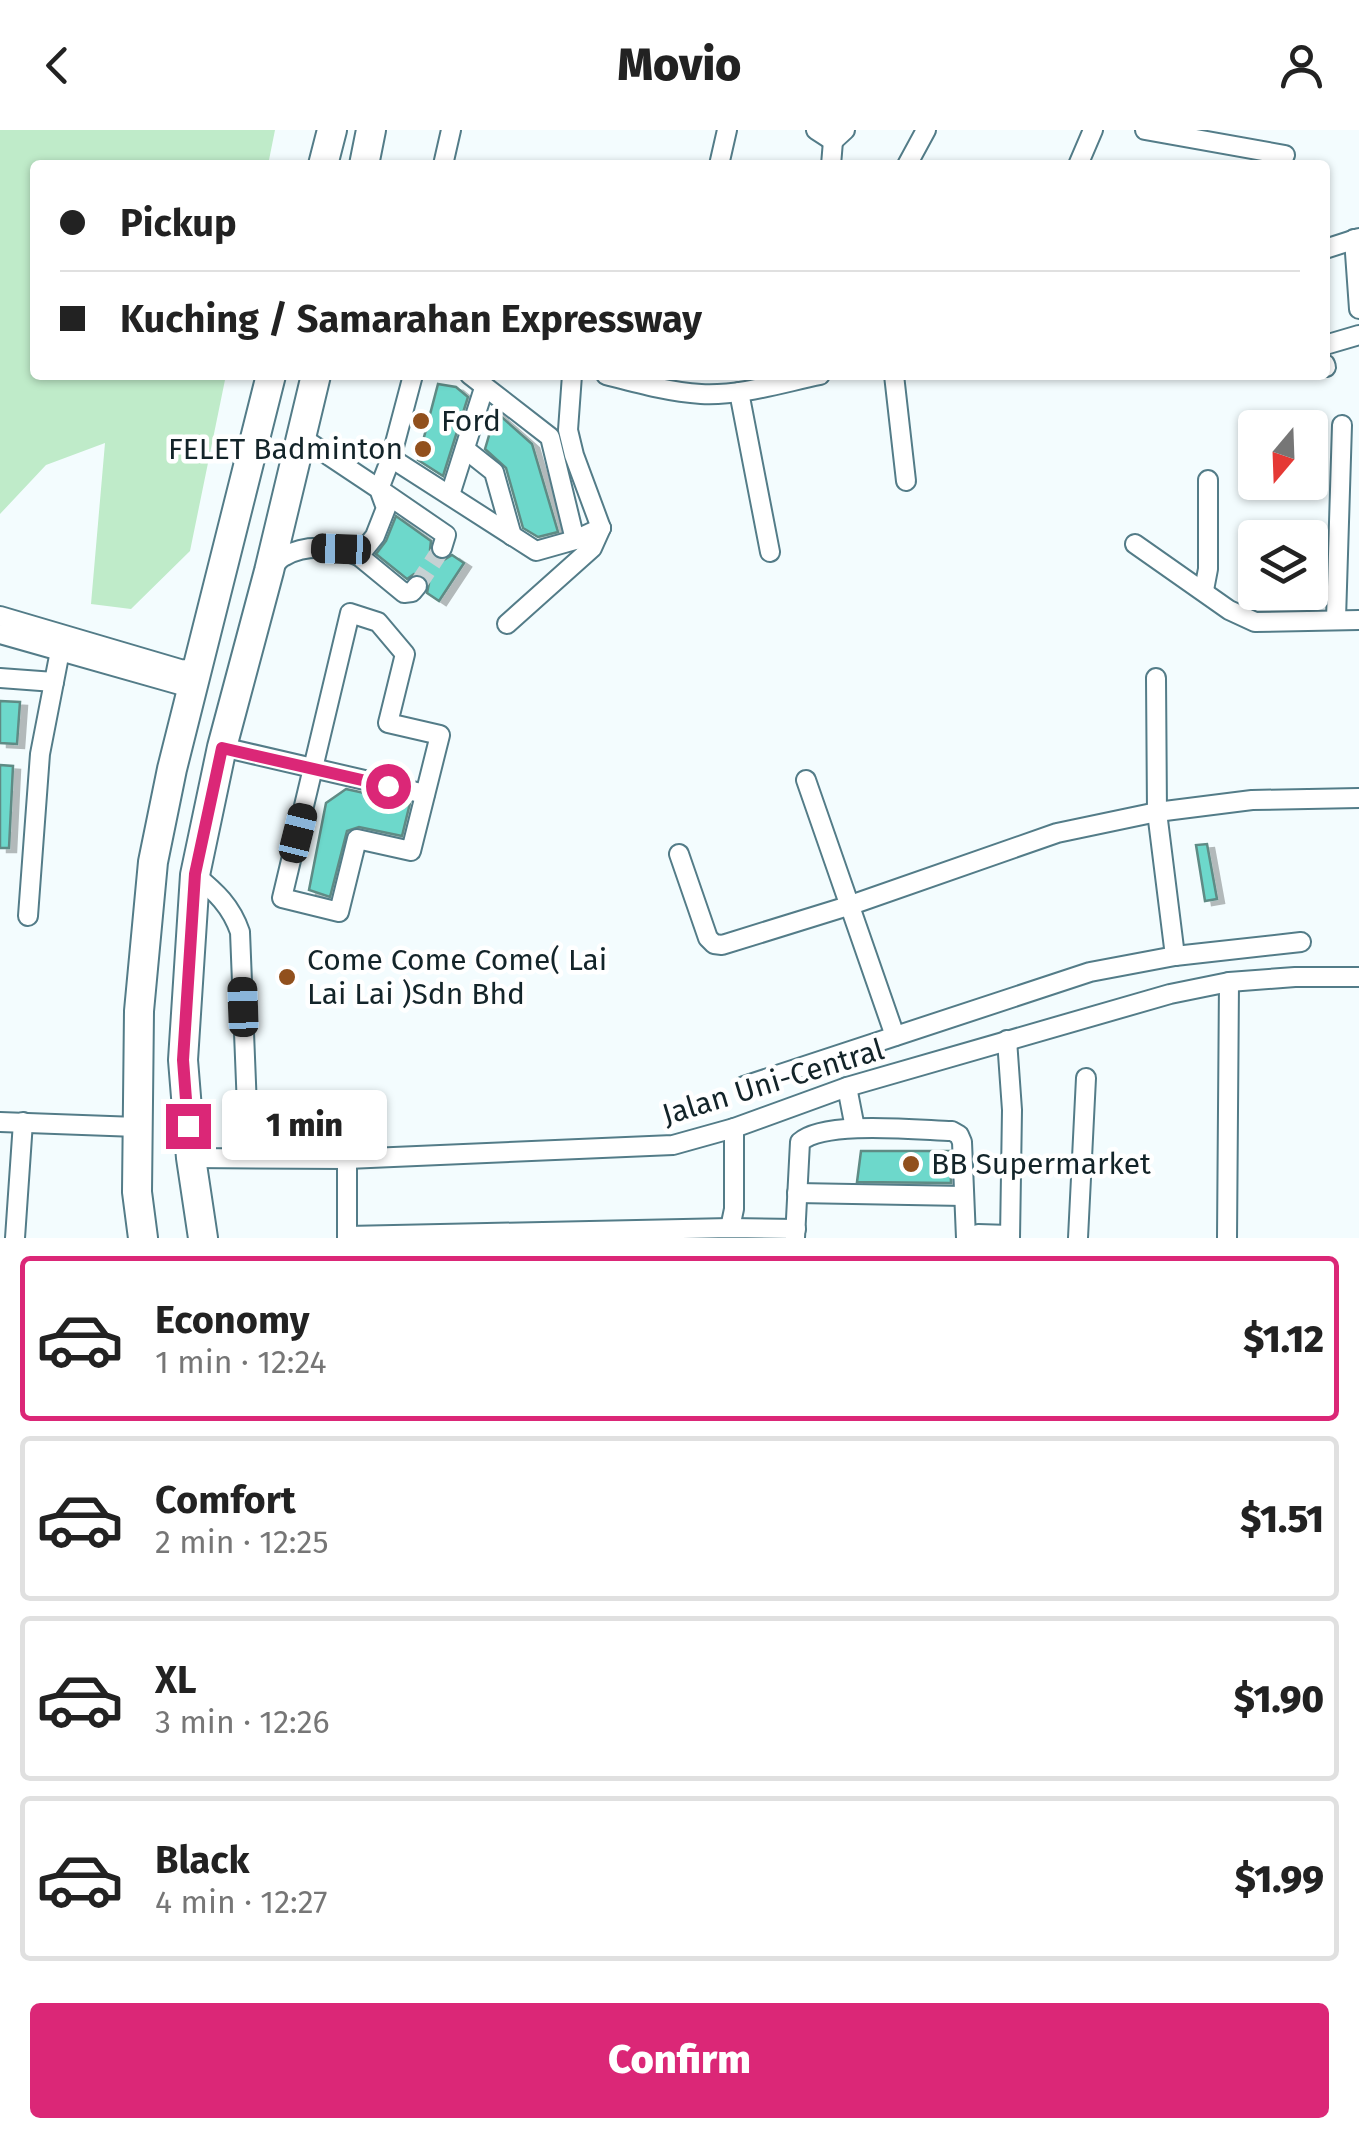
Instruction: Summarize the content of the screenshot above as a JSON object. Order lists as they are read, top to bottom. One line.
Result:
{"streets":{"street":["Jalan Uni-Central"]},"places":["Ford","FELET Badminton","Come Come Come( Lai Lai Lai )Sdn Bhd","BB Supermarket"],"north":"bottom","page":{"header":"Movio","banner":["Pickup","Kuching / Samarahan Expressway"],"bubble":"1 min","list":[{"name":"Economy","note":"1 min · 12:24","value":"$1.12"},{"name":"Comfort","note":"2 min · 12:25","value":"$1.51"},{"name":"XL","note":"3 min · 12:26","value":"$1.90"},{"name":"Black","note":"4 min · 12:27","value":"$1.99"}],"buttons":"Confirm"}}
